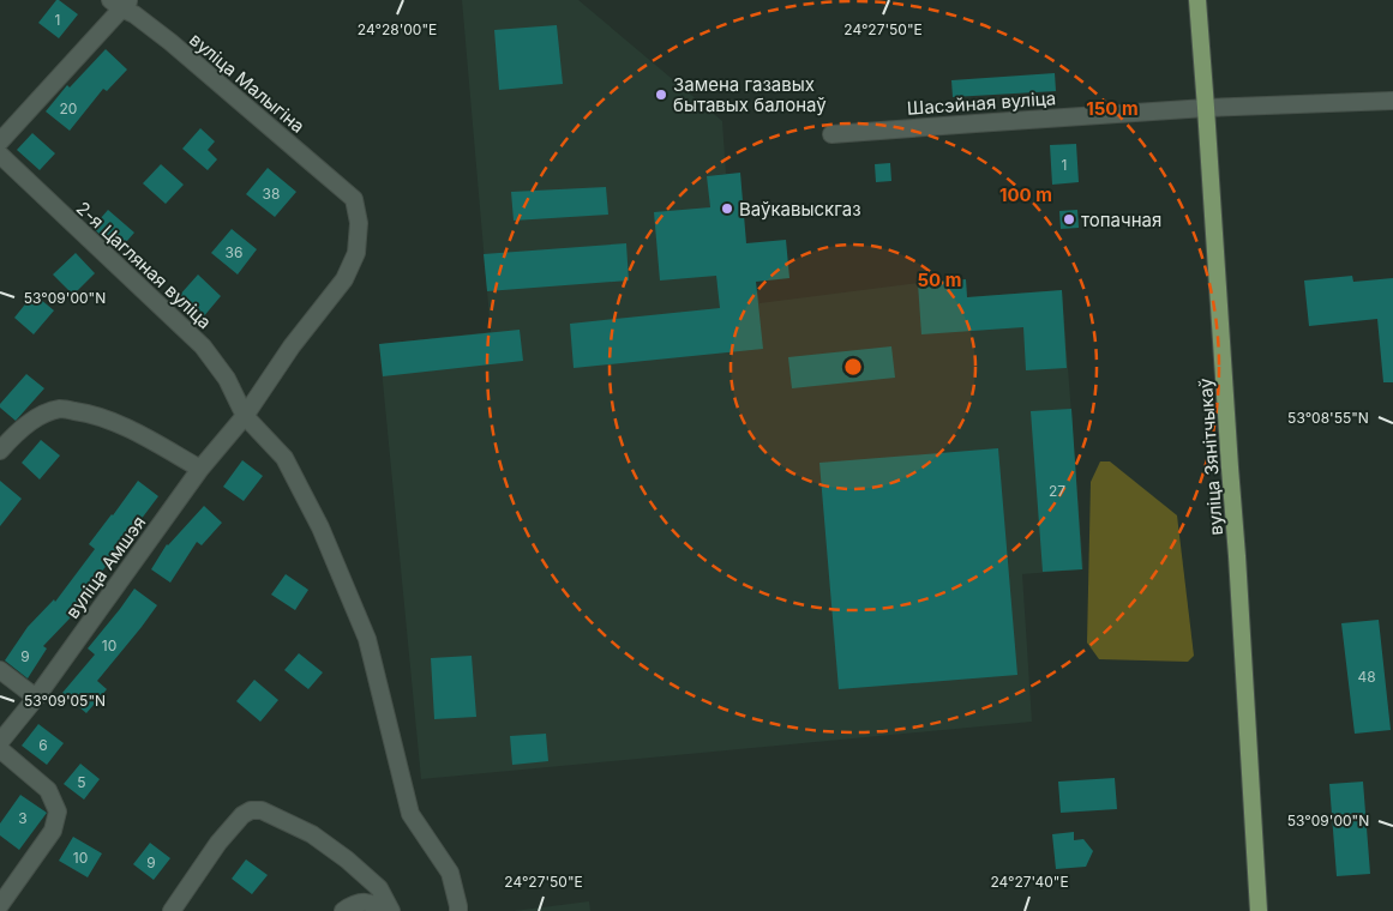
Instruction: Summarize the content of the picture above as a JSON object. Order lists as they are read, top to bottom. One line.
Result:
{"streets":{"main road":["вуліца Зянітчыкаў"],"street":["вуліца Малыгіна","Шасэйная вуліца","2-я Цагляная вуліца","вуліца Амшэя"]},"crossings":[["вуліца Малыгіна","вуліца Амшэя"],["Шасэйная вуліца","вуліца Зянітчыкаў"],["2-я Цагляная вуліца","вуліца Амшэя"]],"places":["Замена газавых бытавых балонаў","Ваўкавыскгаз","топачная"],"house_numbers":["1","20","1","38","36","27","10","9","48","6","5","3","10","9"],"coordinates":["24°28'00\"E","24°27'50\"E","53°09'00\"N","53°08'55\"N","53°09'05\"N","24°27'40\"E"],"rings":["150 m","100 m","50 m"]}
